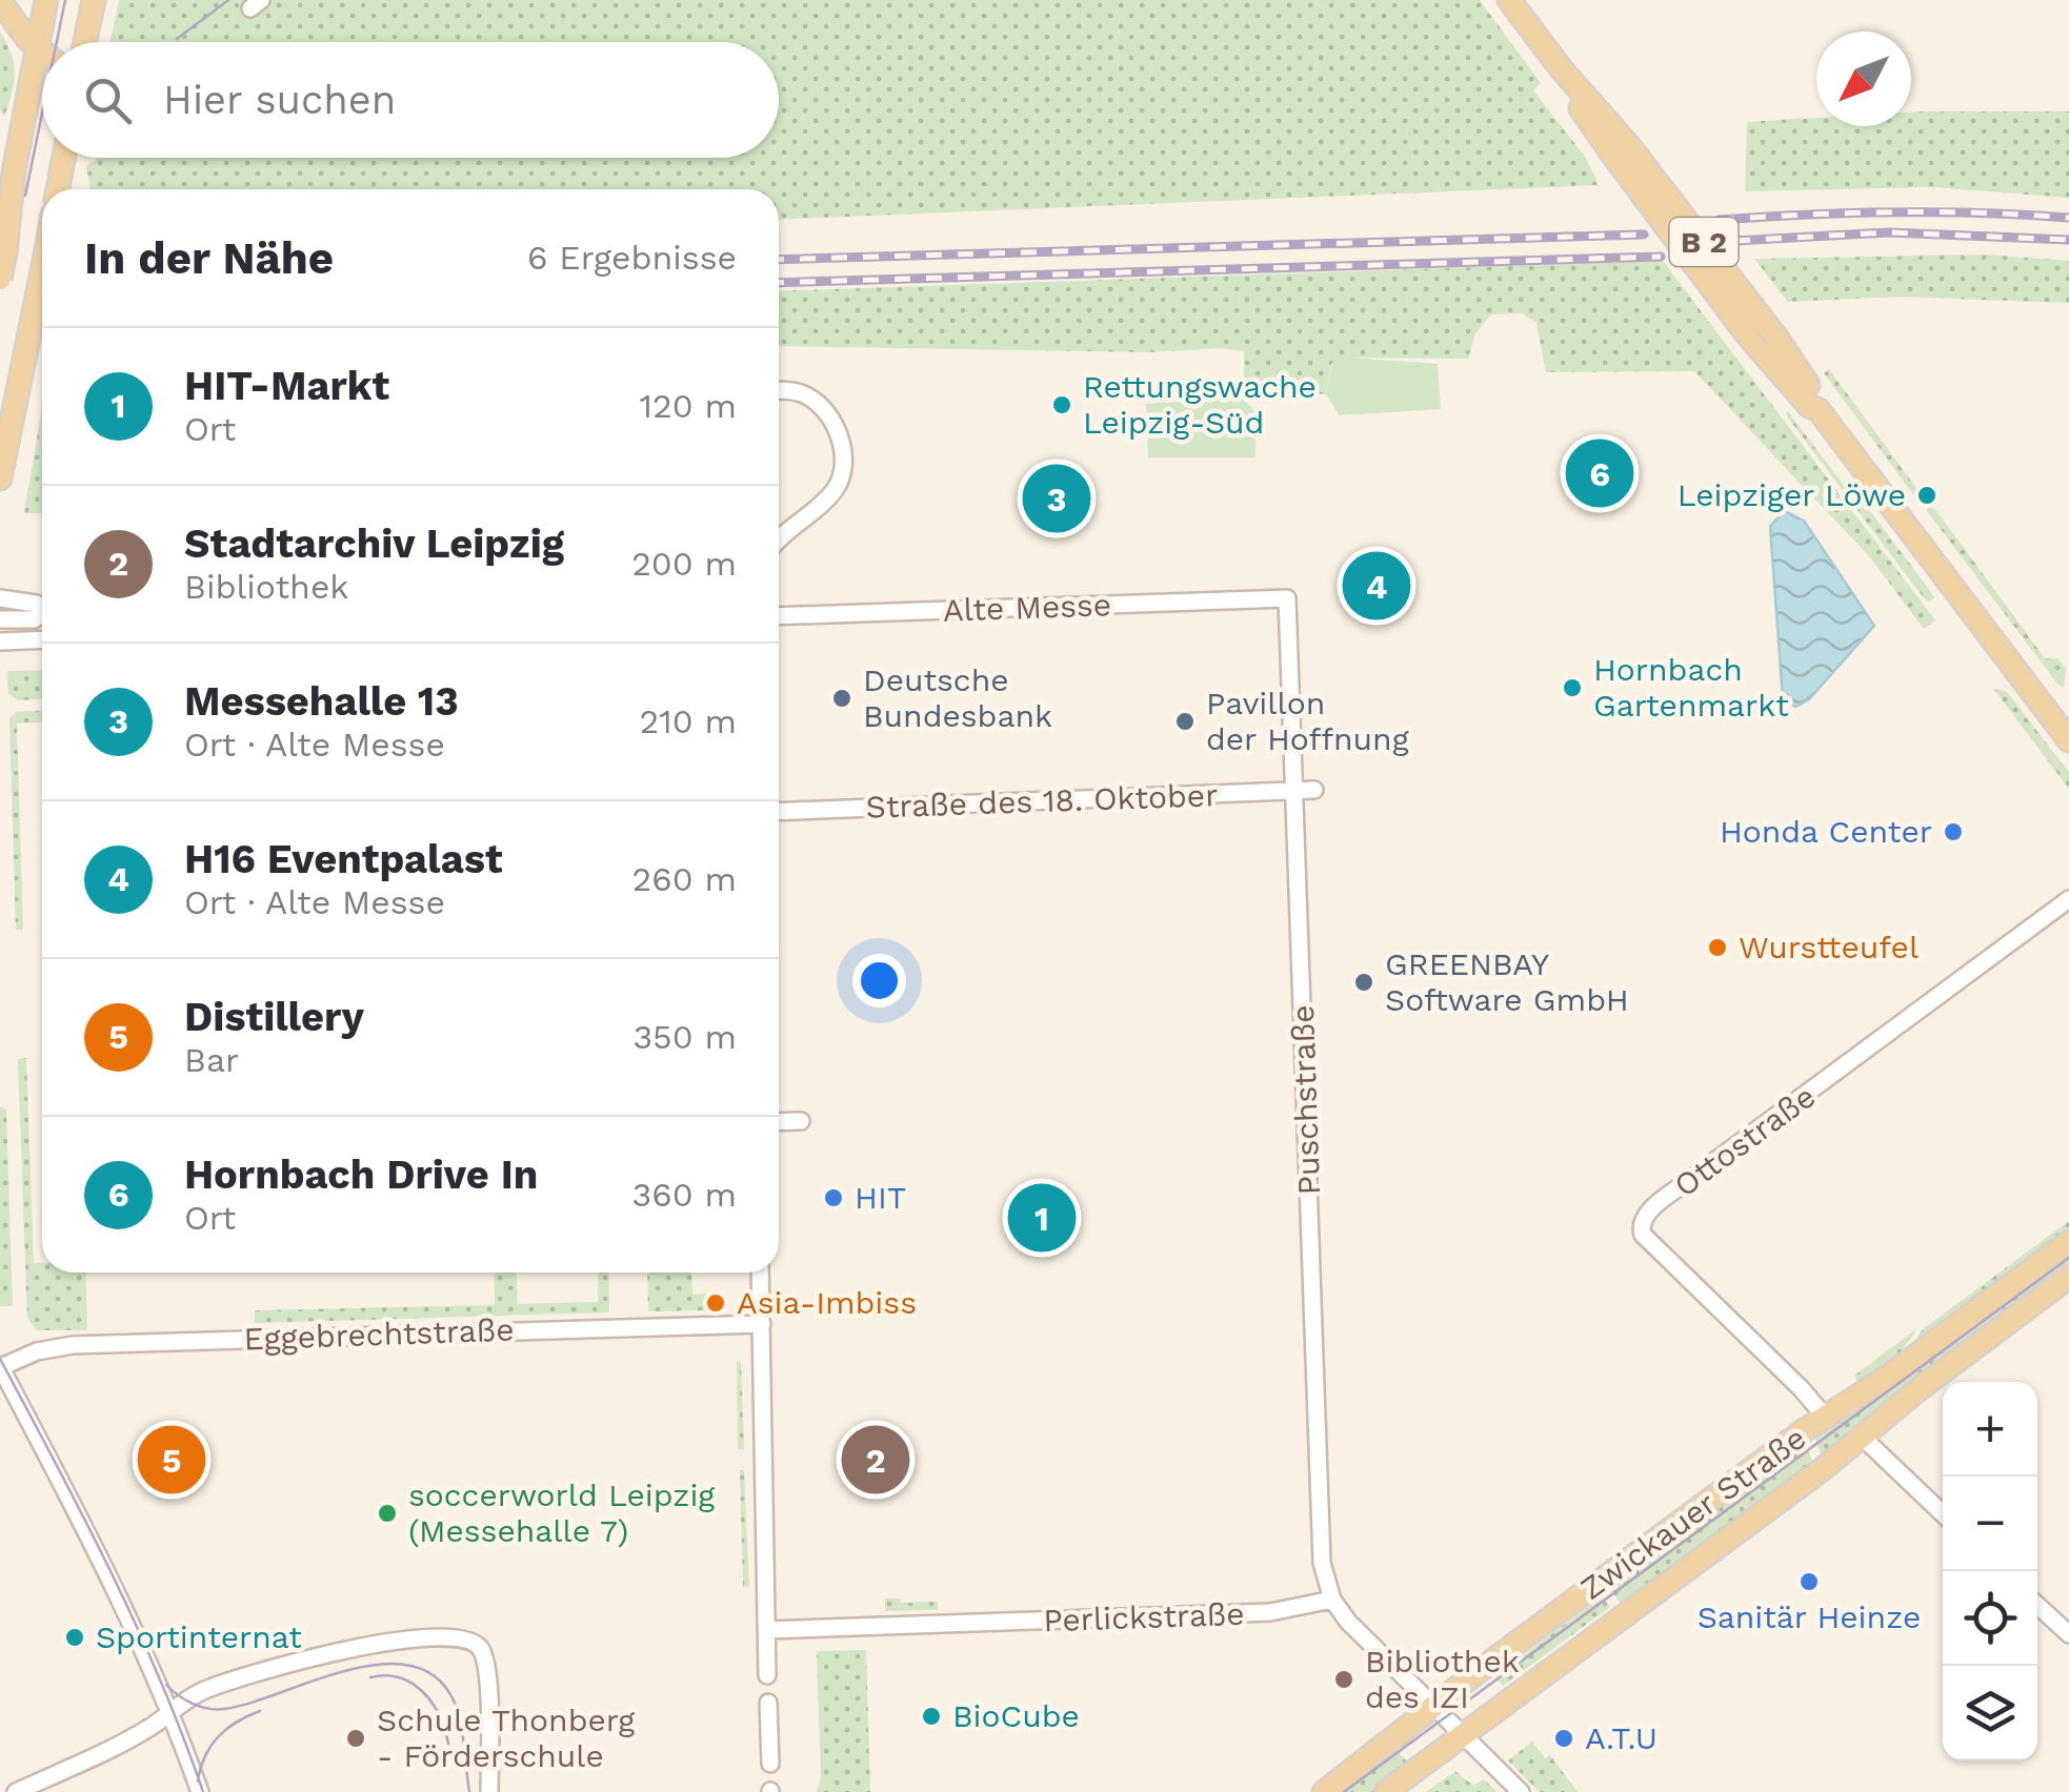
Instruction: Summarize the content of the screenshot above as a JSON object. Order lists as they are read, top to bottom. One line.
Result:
{"streets":{"main road":["B 2","Zwickauer Straße"],"street":["Alte Messe","Straße des 18. Oktober","Puschstraße","Ottostraße","Eggebrechtstraße","Perlickstraße"]},"crossings":[["Alte Messe","Puschstraße"],["Straße des 18. Oktober","Puschstraße"],["Puschstraße","Perlickstraße"],["Ottostraße","Zwickauer Straße"]],"places":["Rettungswache Leipzig-Süd","Leipziger Löwe","Hornbach Gartenmarkt","Deutsche Bundesbank","Pavillon der Hoffnung","Honda Center","Wurstteufel","GREENBAY Software GmbH","HIT","Asia-Imbiss","soccerworld Leipzig (Messehalle 7)","Sanitär Heinze","Sportinternat","Bibliothek des IZI","BioCube","Schule Thonberg - Förderschule","A.T.U"],"north":"bottom left","page":{"search":"Hier suchen","heading":["In der Nähe","6 Ergebnisse"],"list":[{"mark":"1","name":"HIT-Markt","note":"Ort","value":"120 m"},{"mark":"2","name":"Stadtarchiv Leipzig","note":"Bibliothek","value":"200 m"},{"mark":"3","name":"Messehalle 13","note":"Ort · Alte Messe","value":"210 m"},{"mark":"4","name":"H16 Eventpalast","note":"Ort · Alte Messe","value":"260 m"},{"mark":"5","name":"Distillery","note":"Bar","value":"350 m"},{"mark":"6","name":"Hornbach Drive In","note":"Ort","value":"360 m"}],"pins":["6","3","4","1","2","5"],"map_buttons":["+","−"]}}
